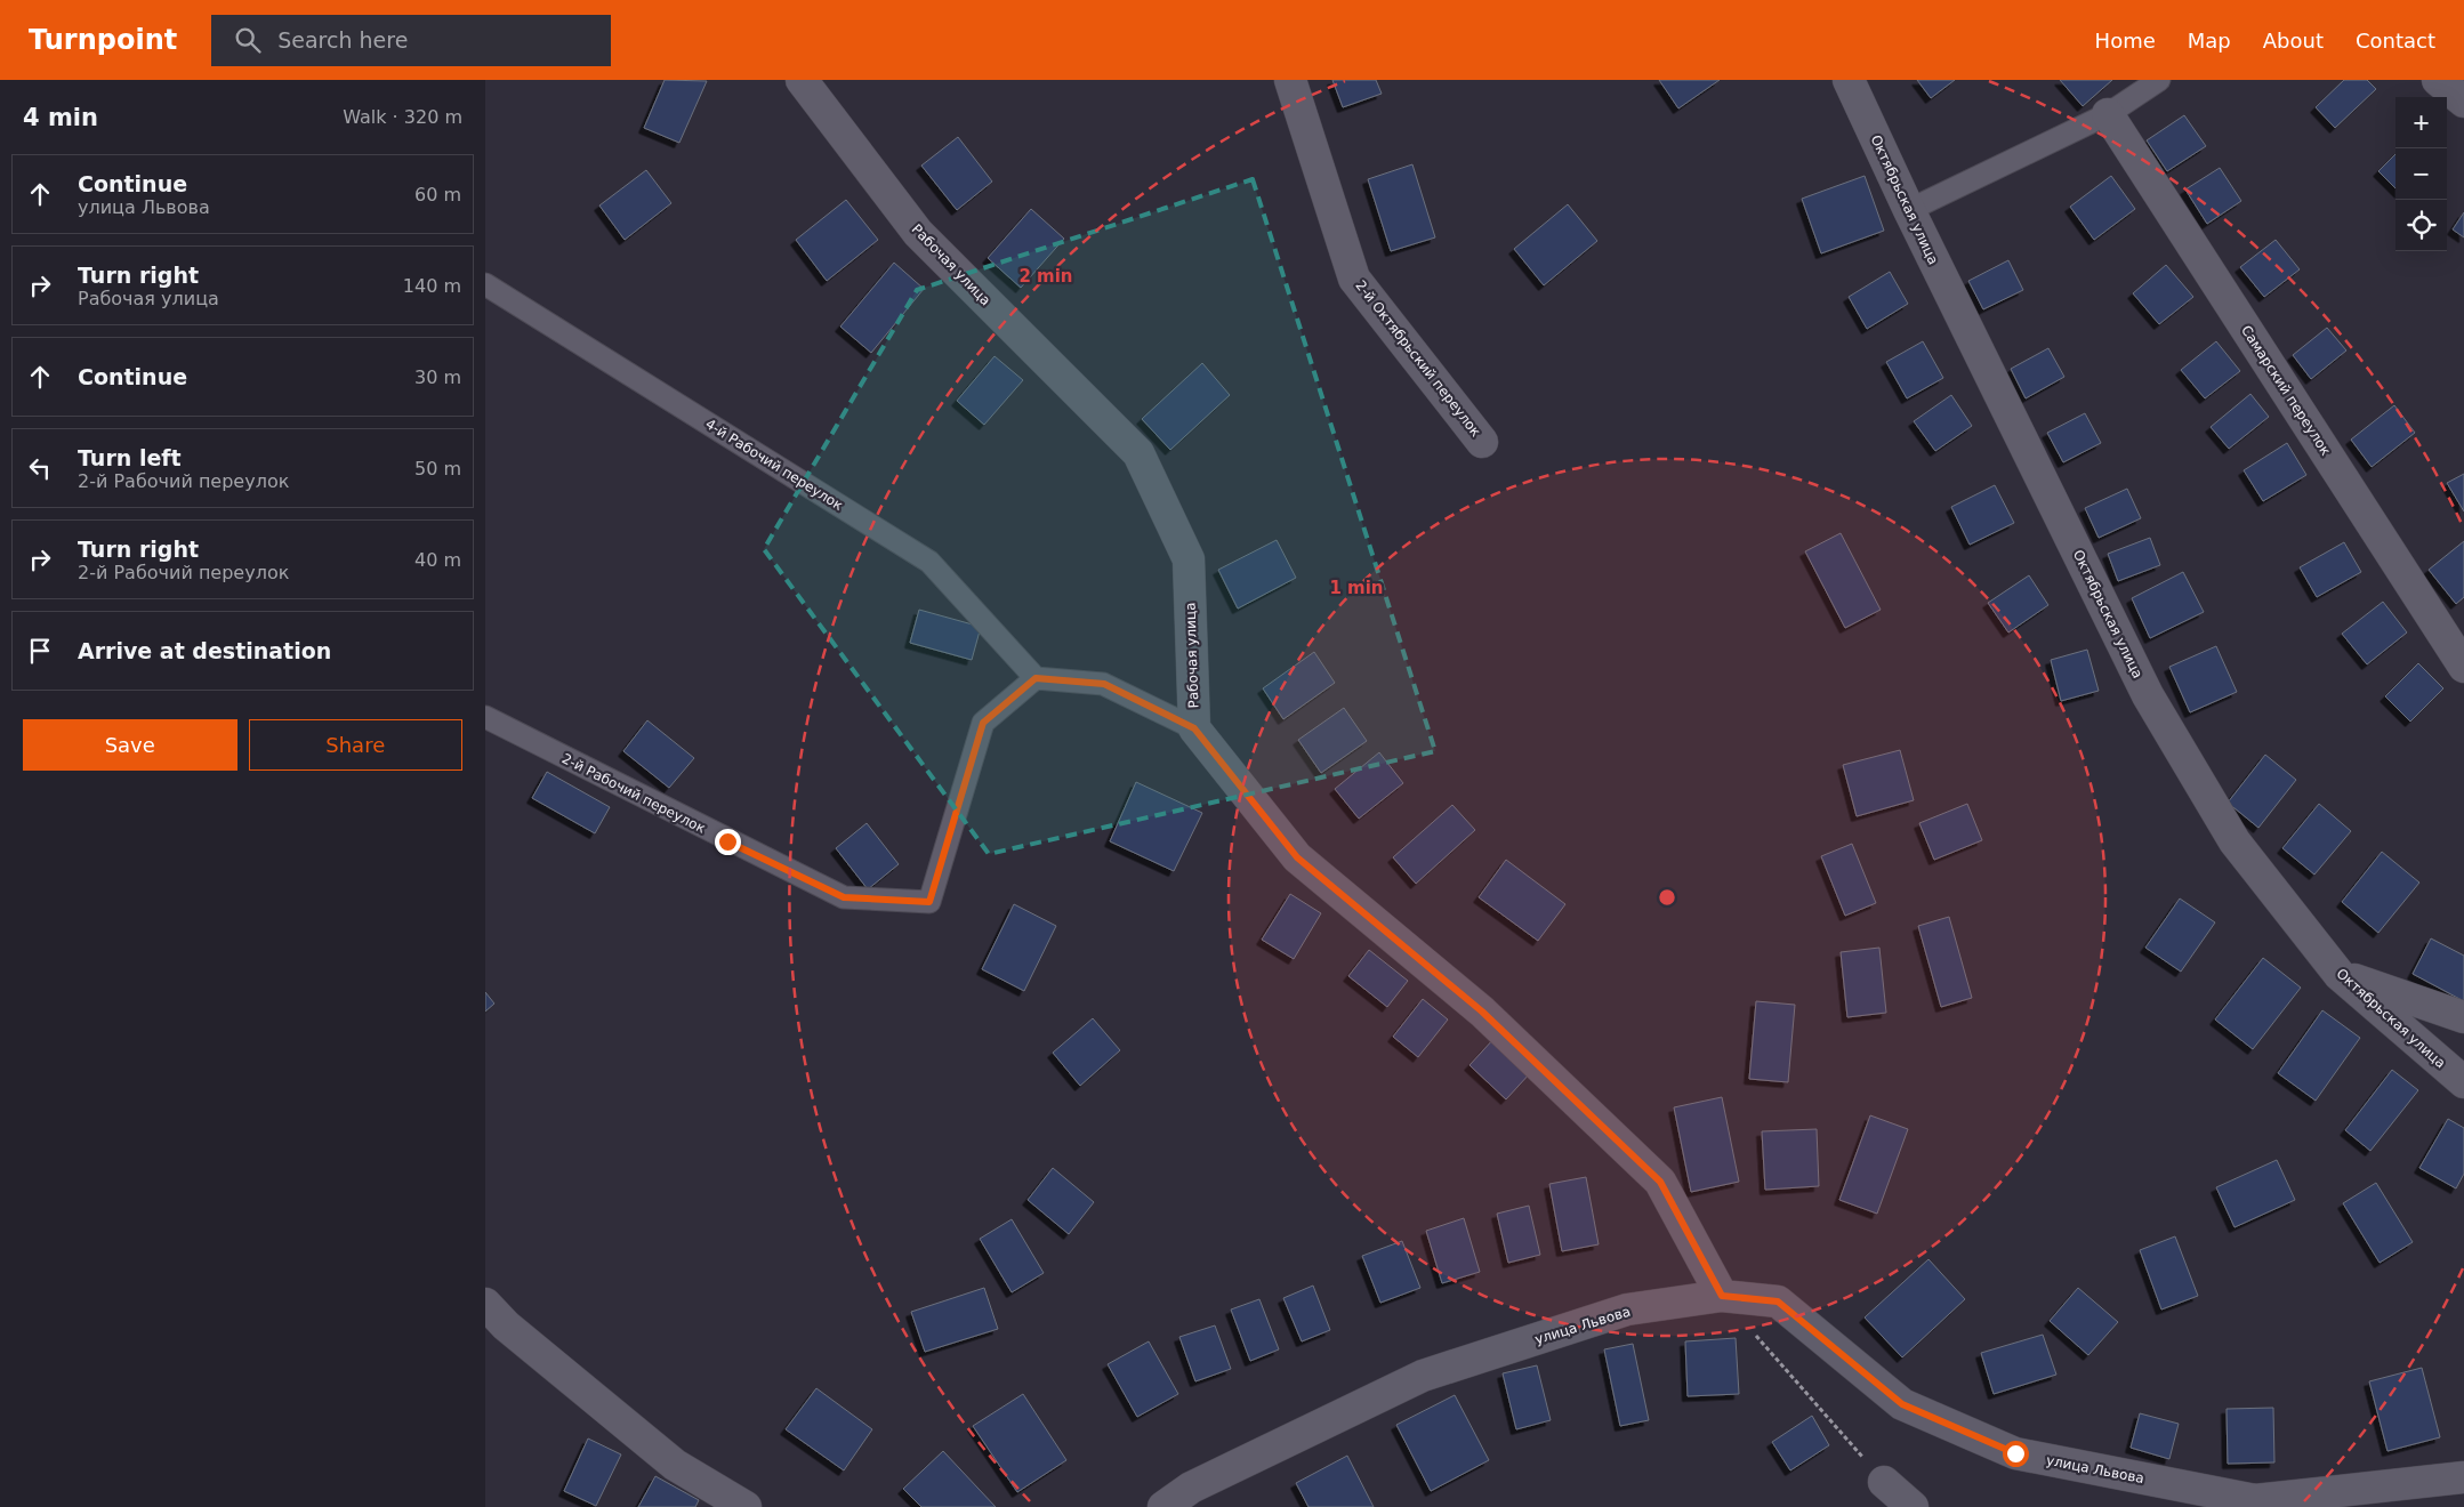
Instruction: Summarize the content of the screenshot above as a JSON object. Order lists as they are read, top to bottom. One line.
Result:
{"streets":{"street":["Октябрьская улица","Рабочая улица","2-й Октябрьский переулок","Самарский переулок","улица Львова"],"lane":["4-й Рабочий переулок","2-й Рабочий переулок"]},"crossings":[["Рабочая улица","улица Львова"],["4-й Рабочий переулок","2-й Рабочий переулок"]],"page":{"header":"Turnpoint","search":"Search here","nav":["Home","Map","About","Contact"],"heading":["4 min","Walk · 320 m"],"map_buttons":["+","−"],"list":[["Continue","улица Львова","60 m"],["Turn right","Рабочая улица","140 m"],["Continue","30 m"],["Turn left","2-й Рабочий переулок","50 m"],["Turn right","2-й Рабочий переулок","40 m"],"Arrive at destination"],"buttons":["Save","Share"]},"rings":["2 min","1 min"]}
